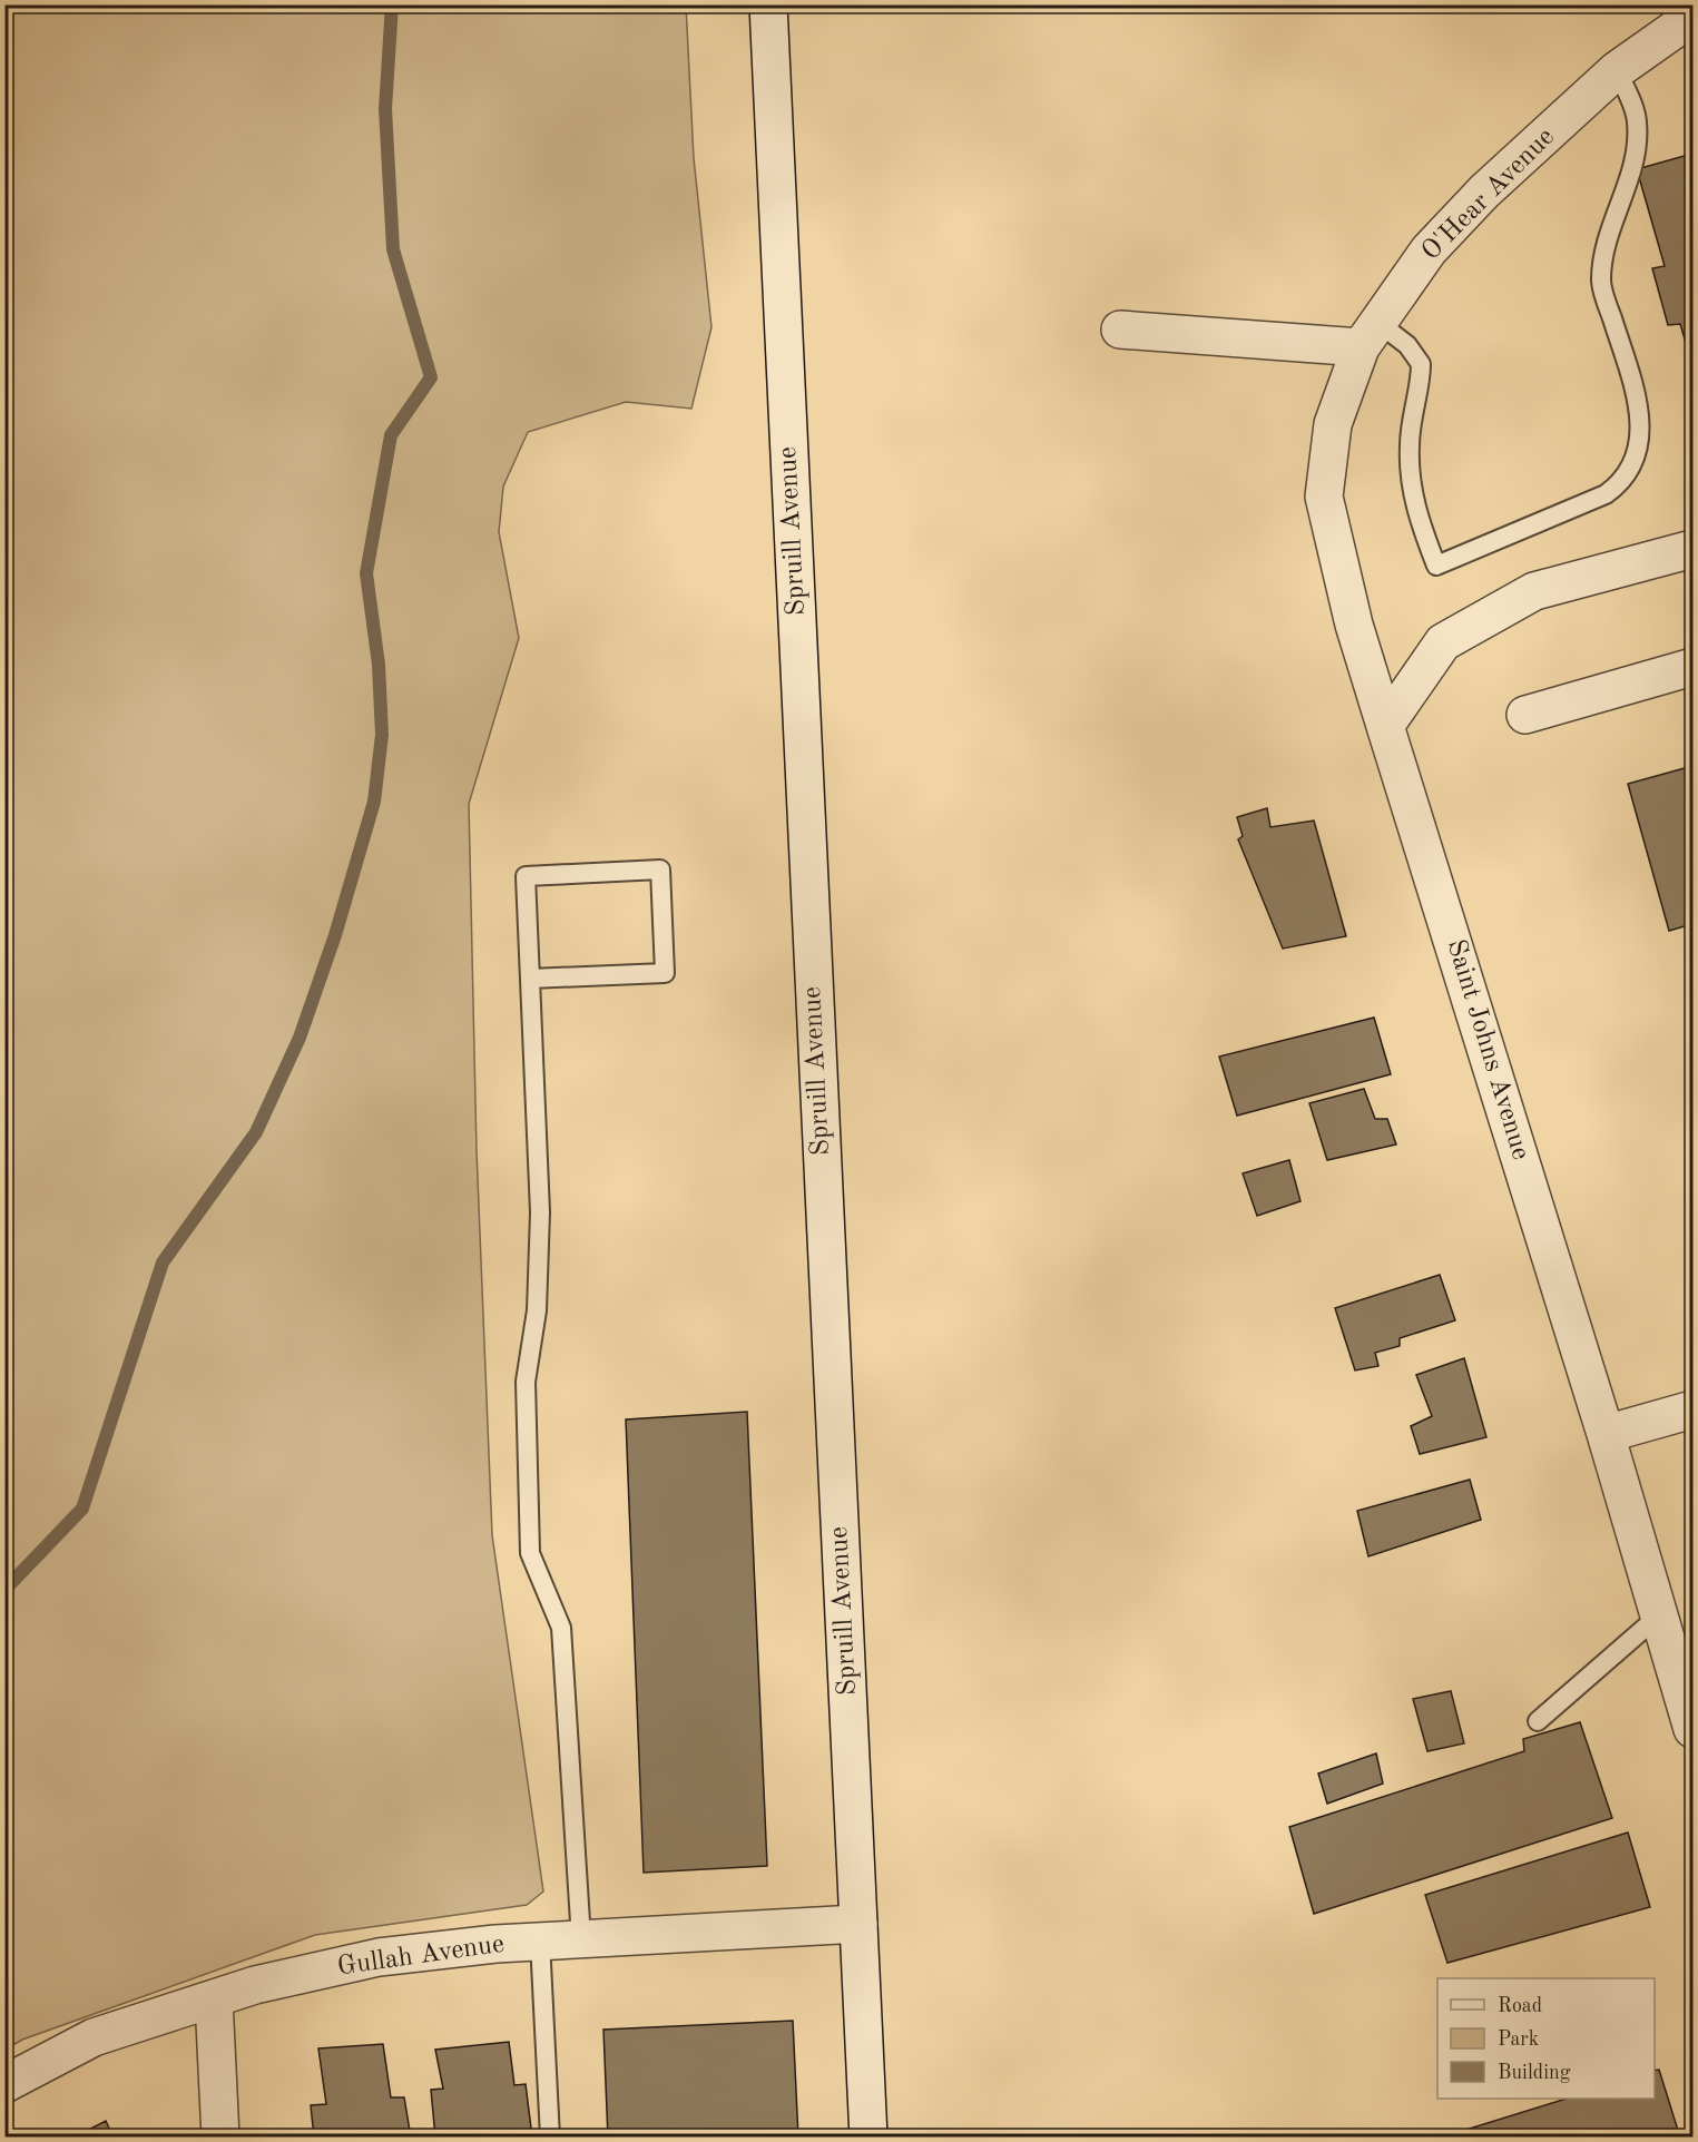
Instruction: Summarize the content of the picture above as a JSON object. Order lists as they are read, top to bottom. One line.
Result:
{"streets":{"street":["O'Hear Avenue","Spruill Avenue","Saint Johns Avenue","Gullah Avenue"]},"crossings":[["O'Hear Avenue","Saint Johns Avenue"],["Spruill Avenue","Gullah Avenue"]],"legend":["Road","Park","Building"]}
